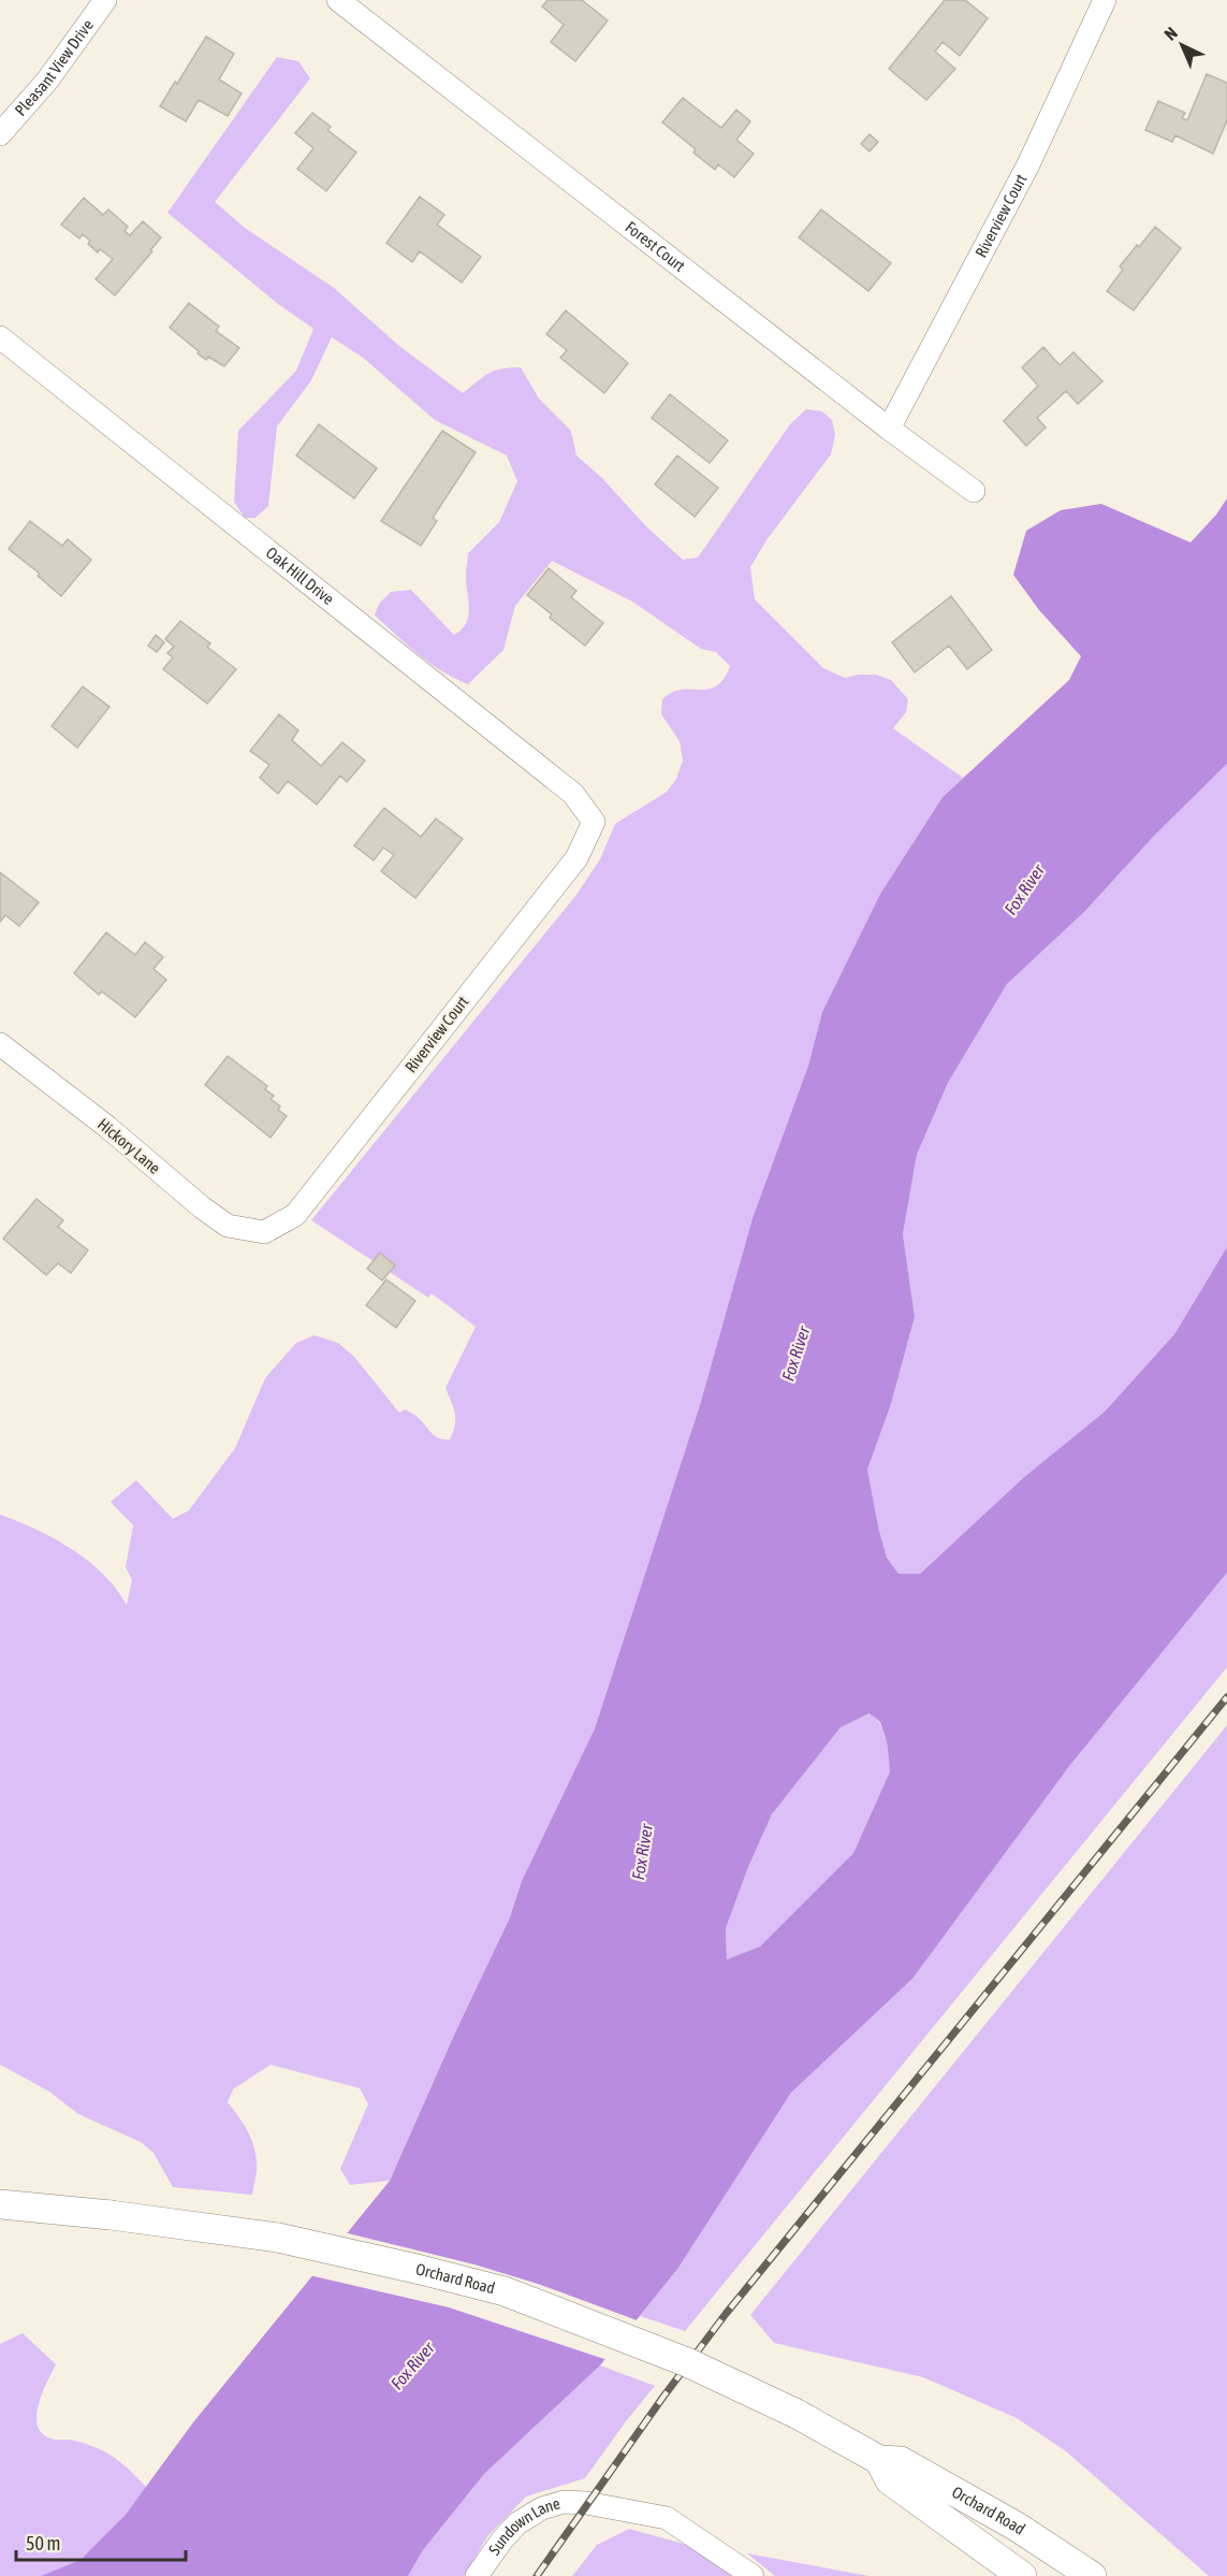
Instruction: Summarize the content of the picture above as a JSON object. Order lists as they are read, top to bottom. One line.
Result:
{"streets":{"main road":["Orchard Road"],"street":["Pleasant View Drive","Riverview Court","Forest Court","Oak Hill Drive","Hickory Lane","Sundown Lane"]},"crossings":[["Riverview Court","Forest Court"],["Riverview Court","Oak Hill Drive"],["Riverview Court","Hickory Lane"]],"water":["Fox River"],"scale_bar":"50 m","north":"top left"}
